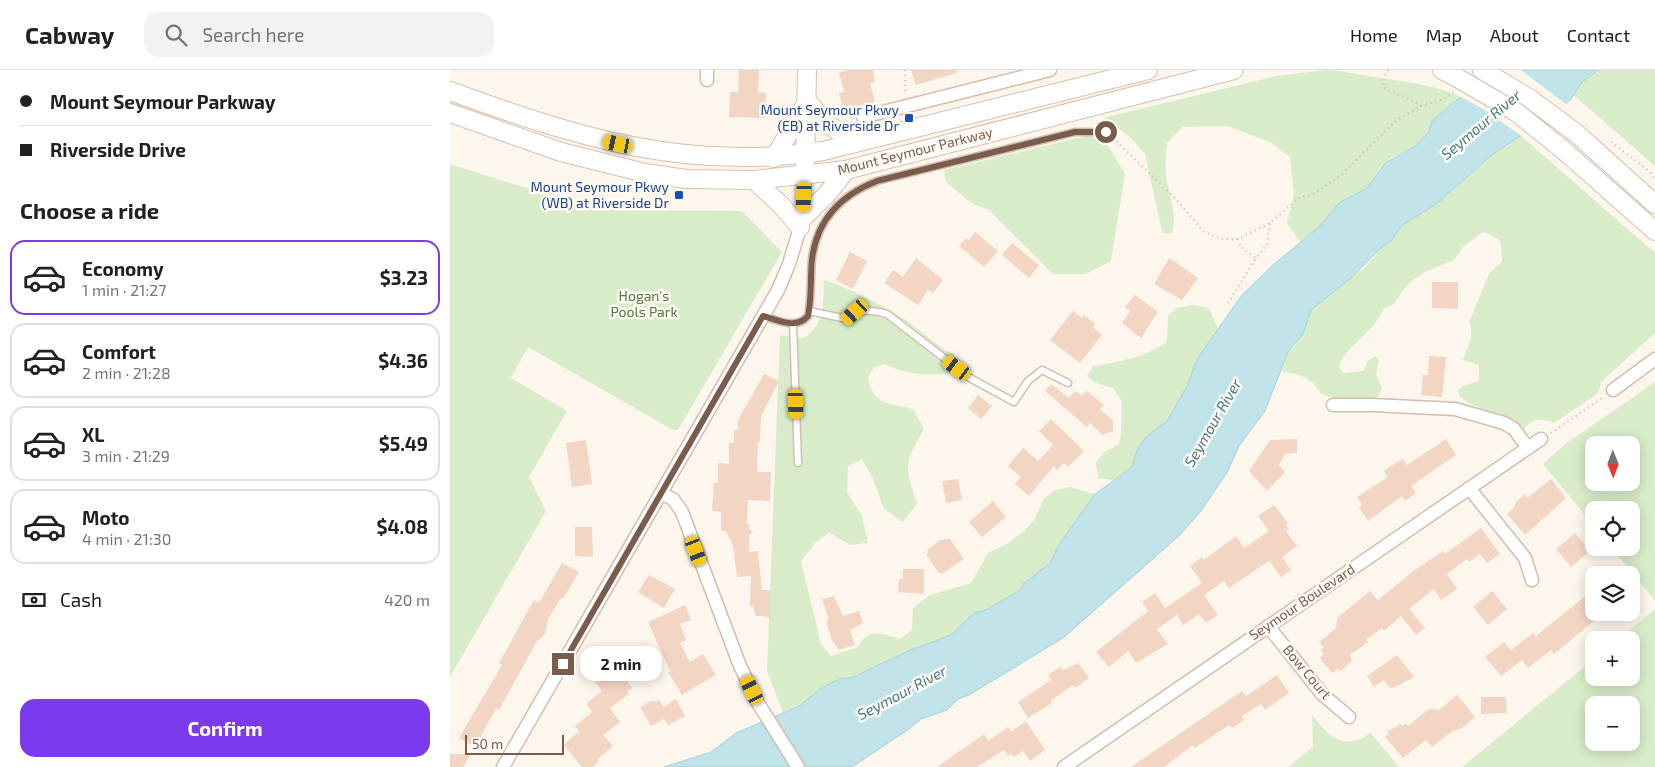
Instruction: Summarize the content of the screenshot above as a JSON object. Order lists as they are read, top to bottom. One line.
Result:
{"streets":{"main road":["Mount Seymour Parkway"],"street":["Seymour Boulevard","Bow Court"]},"crossings":[["Seymour Boulevard","Bow Court"]],"water":["Seymour River"],"parks":["Hogan's Pools Park"],"places":{"transit":["Mount Seymour Pkwy (EB) at Riverside Dr","Mount Seymour Pkwy (WB) at Riverside Dr"]},"scale_bar":"50 m","north":"bottom","page":{"header":"Cabway","search":"Search here","nav":["Home","Map","About","Contact"],"banner":["Mount Seymour Parkway","Riverside Drive"],"heading":"Choose a ride","list":[{"name":"Economy","note":"1 min · 21:27","value":"$3.23"},{"name":"Comfort","note":"2 min · 21:28","value":"$4.36"},{"name":"XL","note":"3 min · 21:29","value":"$5.49"},{"name":"Moto","note":"4 min · 21:30","value":"$4.08"}],"map_buttons":["+","−"],"pay":["Cash","420 m"],"bubble":"2 min","buttons":"Confirm","scale":"50 m"}}
